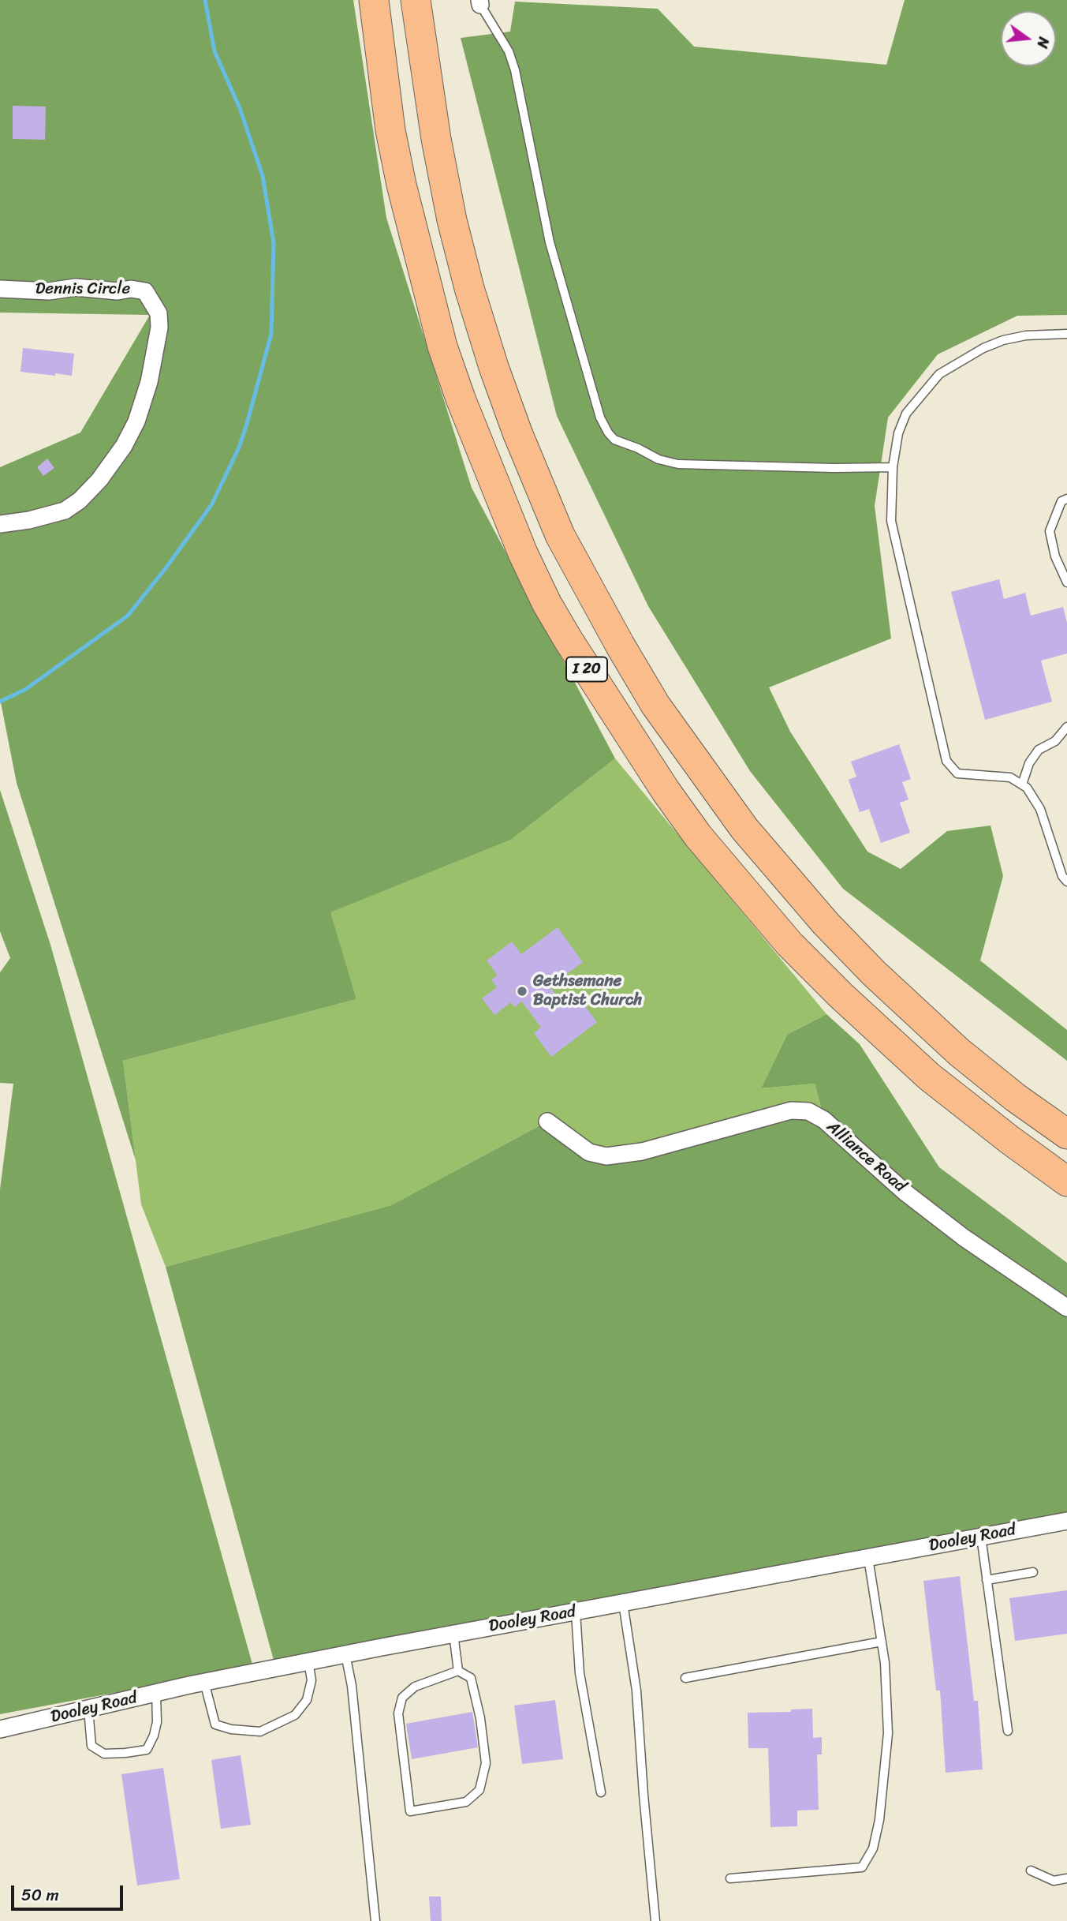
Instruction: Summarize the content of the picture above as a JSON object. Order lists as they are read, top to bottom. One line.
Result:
{"streets":{"highway":["I 20"],"street":["Dennis Circle","Alliance Road","Dooley Road"]},"places":["Gethsemane Baptist Church"],"scale_bar":"50 m","north":"right"}
